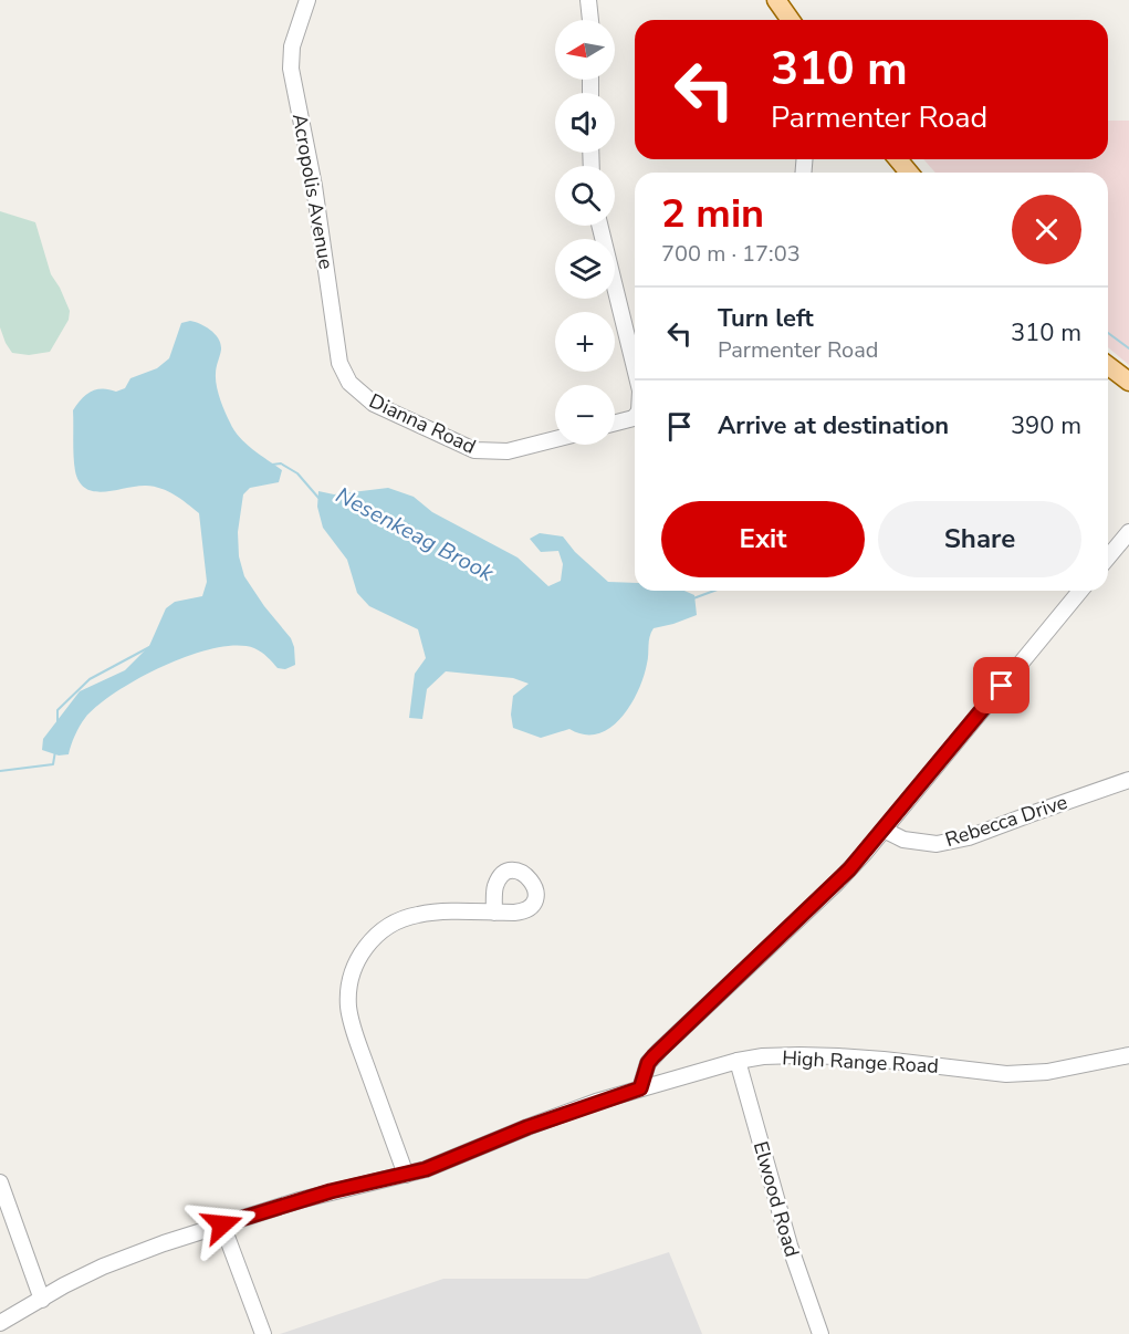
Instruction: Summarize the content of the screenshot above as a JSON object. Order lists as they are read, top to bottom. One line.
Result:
{"streets":{"street":["Acropolis Avenue","Dianna Road","Rebecca Drive","High Range Road","Elwood Road"]},"crossings":[["Acropolis Avenue","Dianna Road"],["High Range Road","Elwood Road"]],"water":["Nesenkeag Brook"],"north":"left","page":{"map_buttons":["+","−"],"turn":["310 m","Parmenter Road"],"heading":["2 min","700 m · 17:03"],"list":[{"name":"Turn left","note":"Parmenter Road","value":"310 m"},{"name":"Arrive at destination","value":"390 m"}],"buttons":["Exit","Share"]}}
